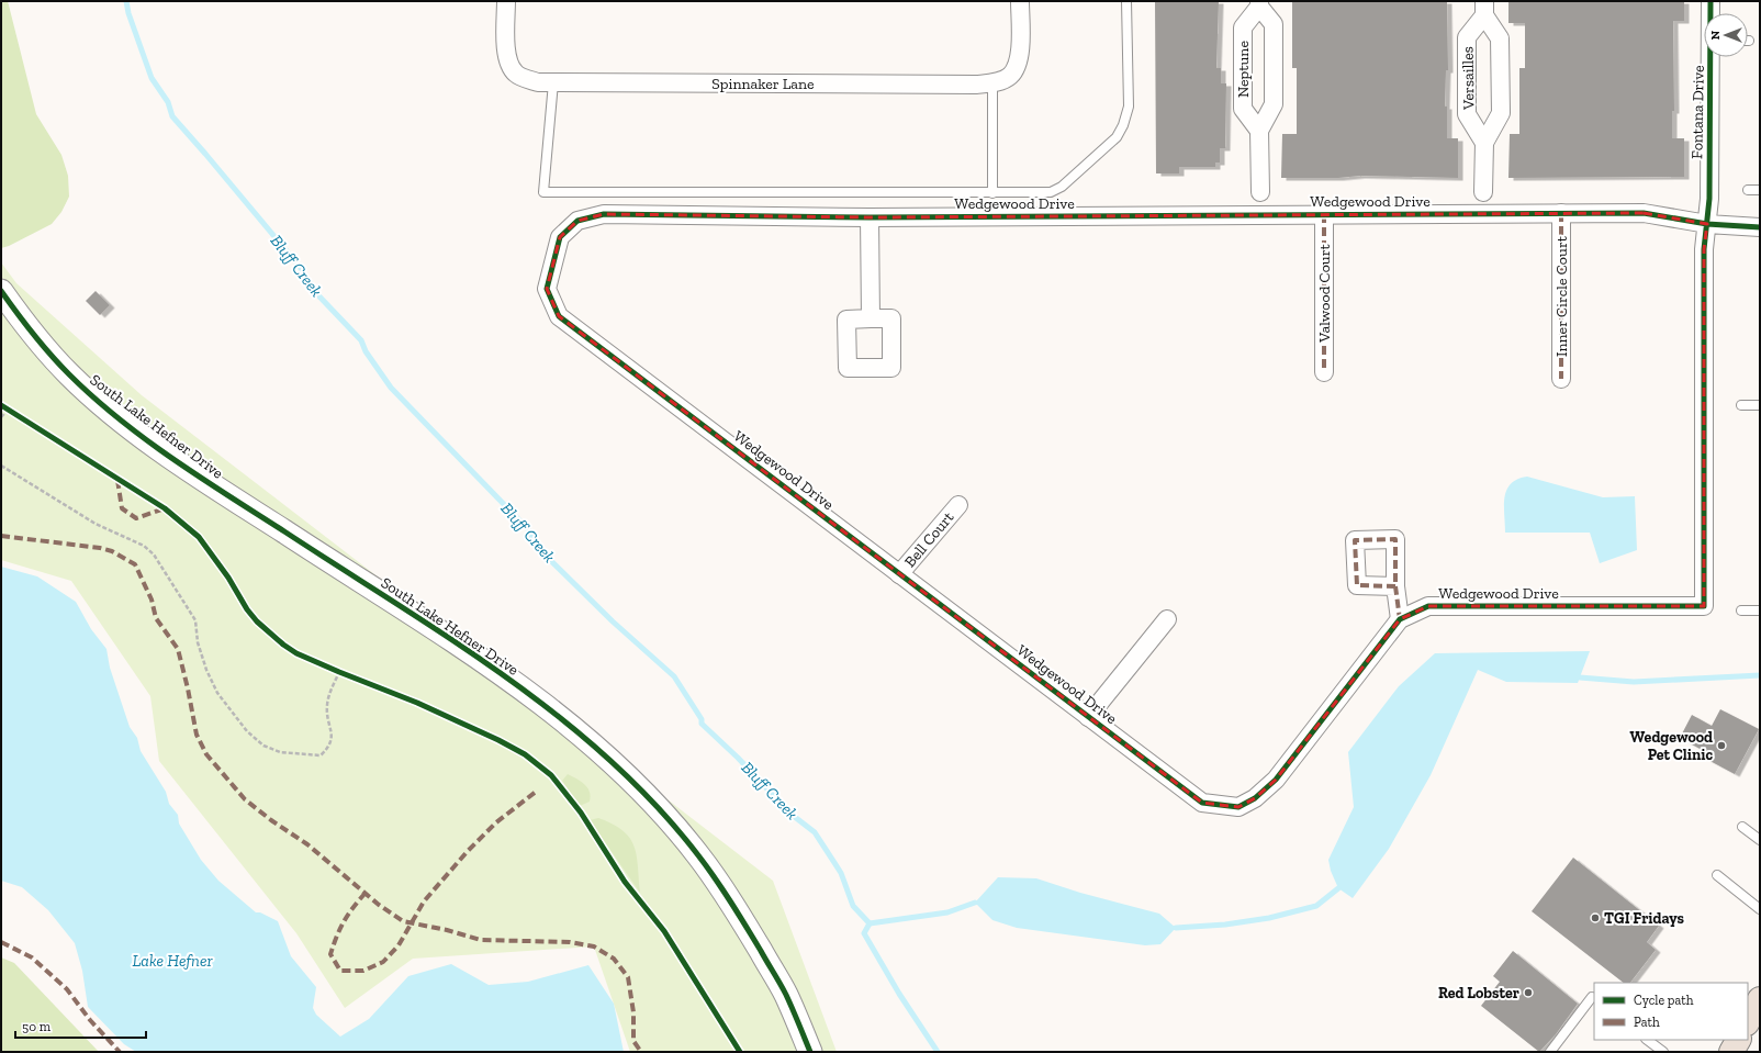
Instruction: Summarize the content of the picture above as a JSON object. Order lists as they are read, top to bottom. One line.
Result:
{"streets":{"street":["Neptune","Versailles","Spinnaker Lane","Fontana Drive","Wedgewood Drive","Valwood Court","Inner Circle Court","South Lake Hefner Drive","Bell Court"]},"crossings":[["Fontana Drive","Wedgewood Drive"],["Wedgewood Drive","Valwood Court"],["Wedgewood Drive","Inner Circle Court"],["Wedgewood Drive","Bell Court"]],"water":["Bluff Creek","Lake Hefner"],"places":["Wedgewood Pet Clinic","TGI Fridays","Red Lobster"],"legend":["Cycle path","Path"],"scale_bar":"50 m","north":"left"}
